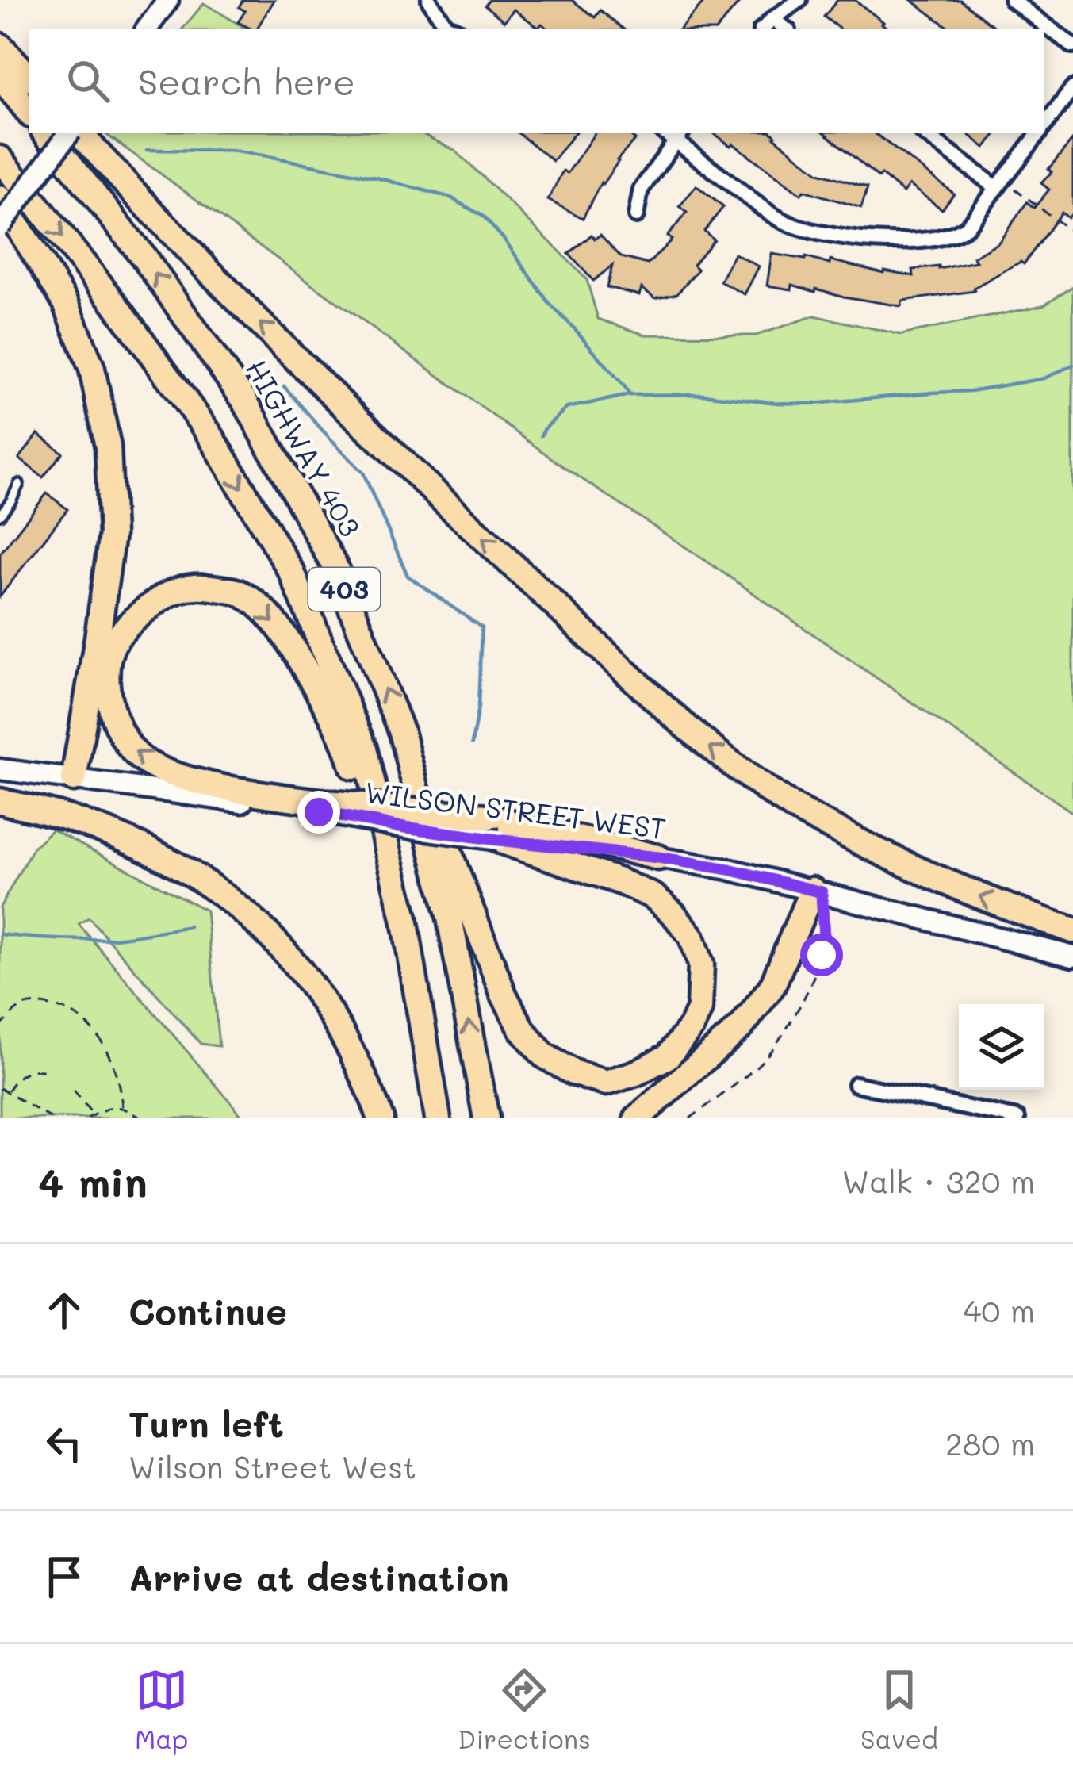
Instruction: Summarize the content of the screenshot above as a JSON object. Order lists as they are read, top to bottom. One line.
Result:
{"streets":{"highway":["HIGHWAY 403","403"],"main road":["WILSON STREET WEST"]},"page":{"search":"Search here","heading":["4 min","Walk · 320 m"],"list":[["Continue","40 m"],["Turn left","Wilson Street West","280 m"],"Arrive at destination"],"nav":["Map","Directions","Saved"]}}
